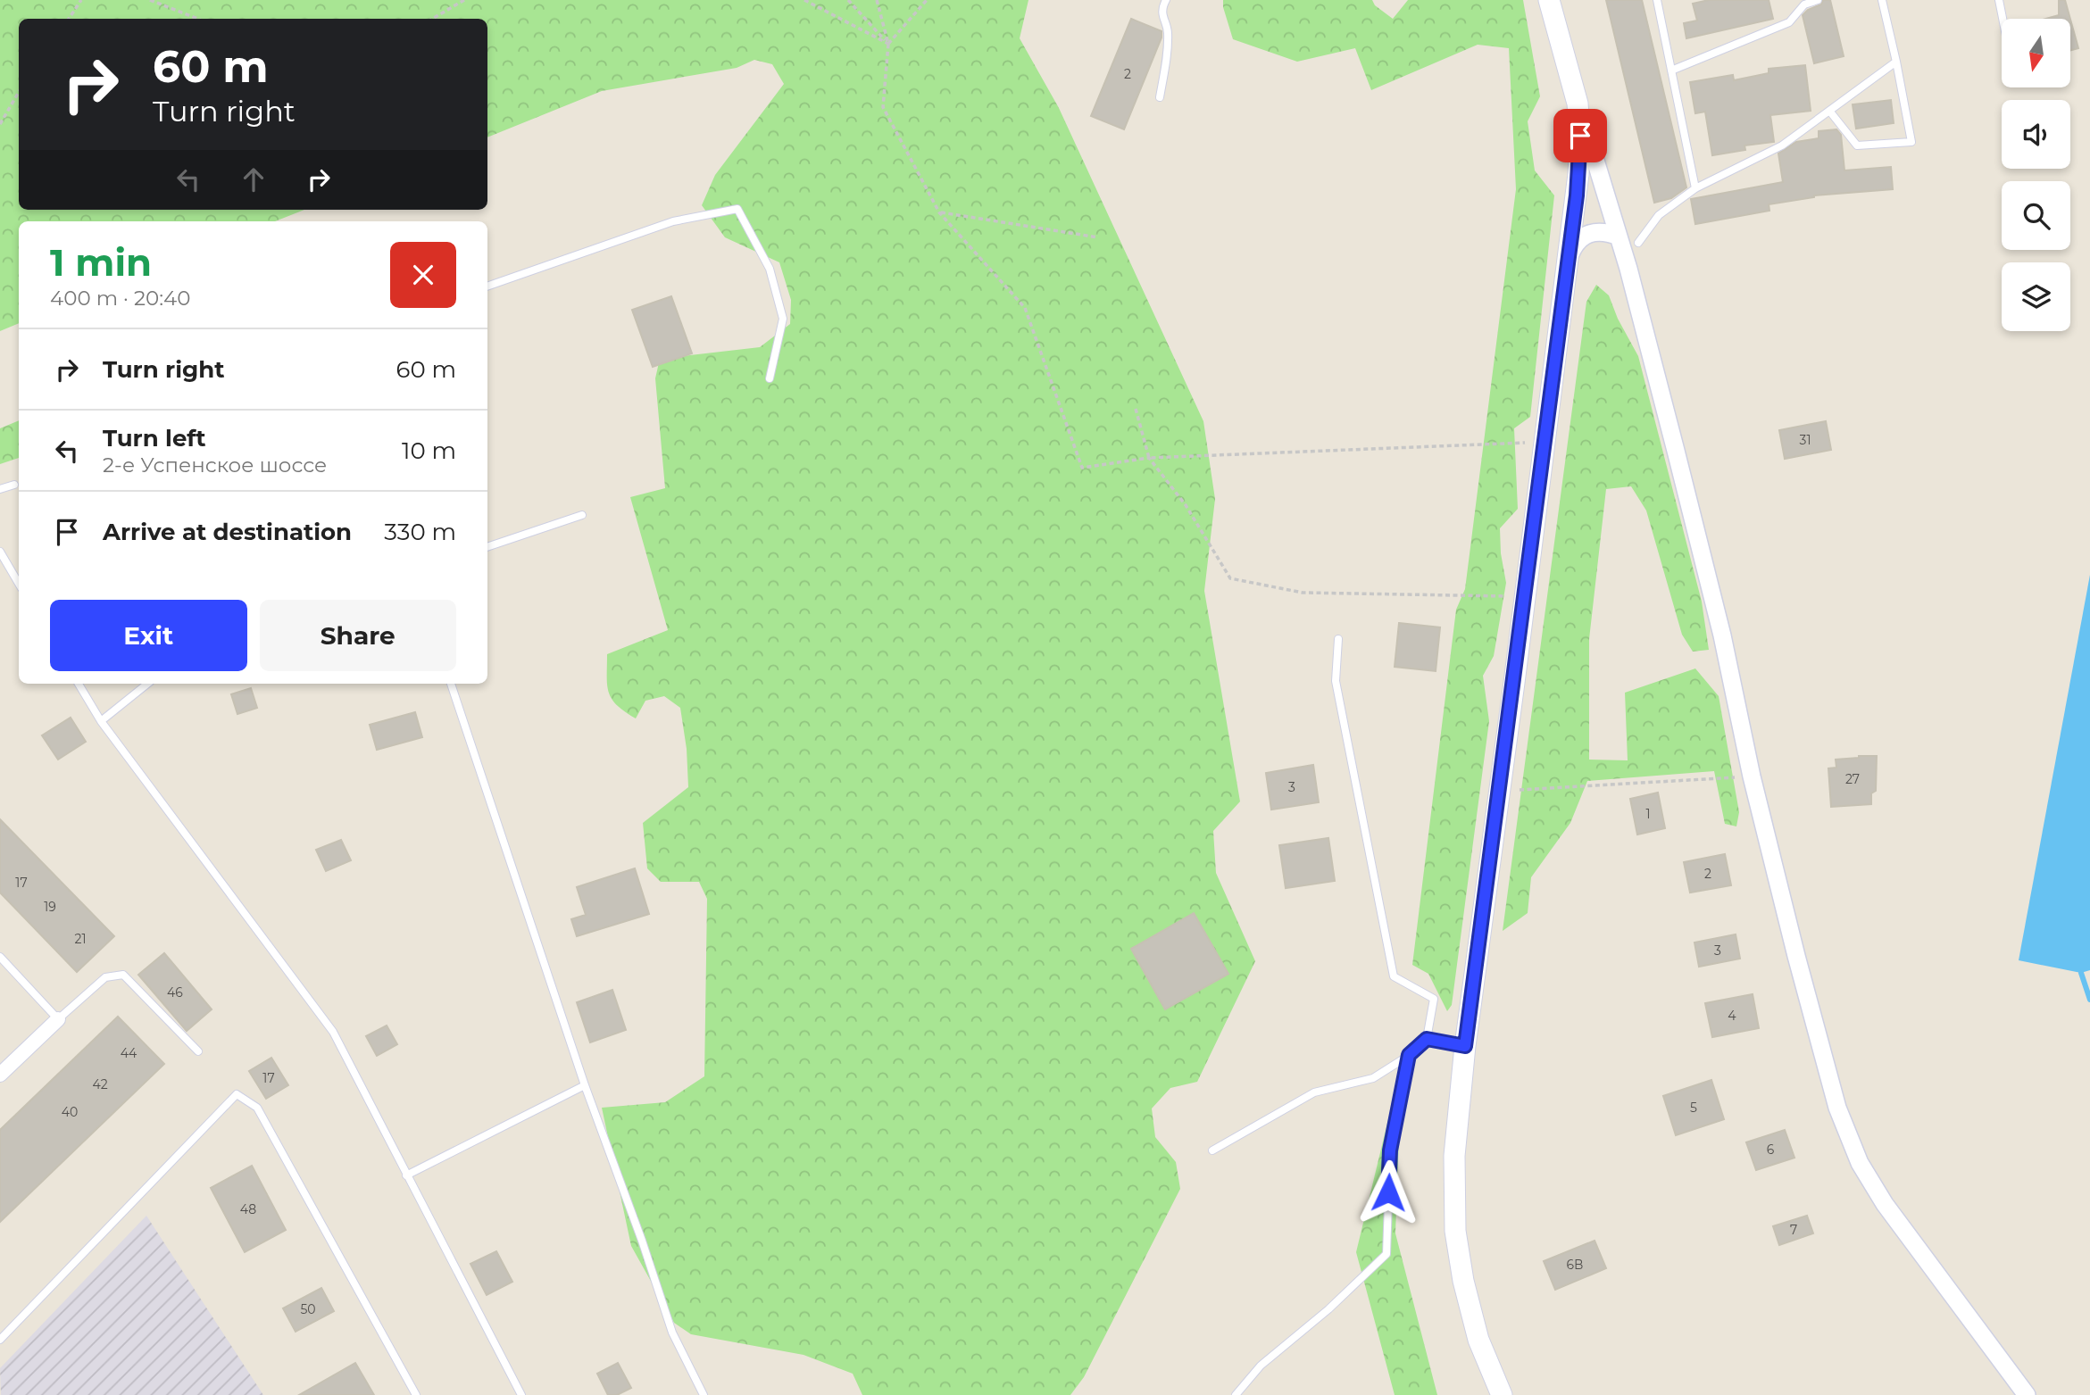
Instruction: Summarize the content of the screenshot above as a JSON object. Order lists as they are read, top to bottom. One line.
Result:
{"house_numbers":["2","31","27","3","1","2","17","19","21","3","46","4","44","17","42","5","40","6","48","7","6В","50"],"north":"bottom","page":{"turn":["60 m","Turn right"],"heading":["1 min","400 m · 20:40"],"list":[{"name":"Turn right","value":"60 m"},{"name":"Turn left","note":"2-е Успенское шоссе","value":"10 m"},{"name":"Arrive at destination","value":"330 m"}],"buttons":["Exit","Share"]}}
